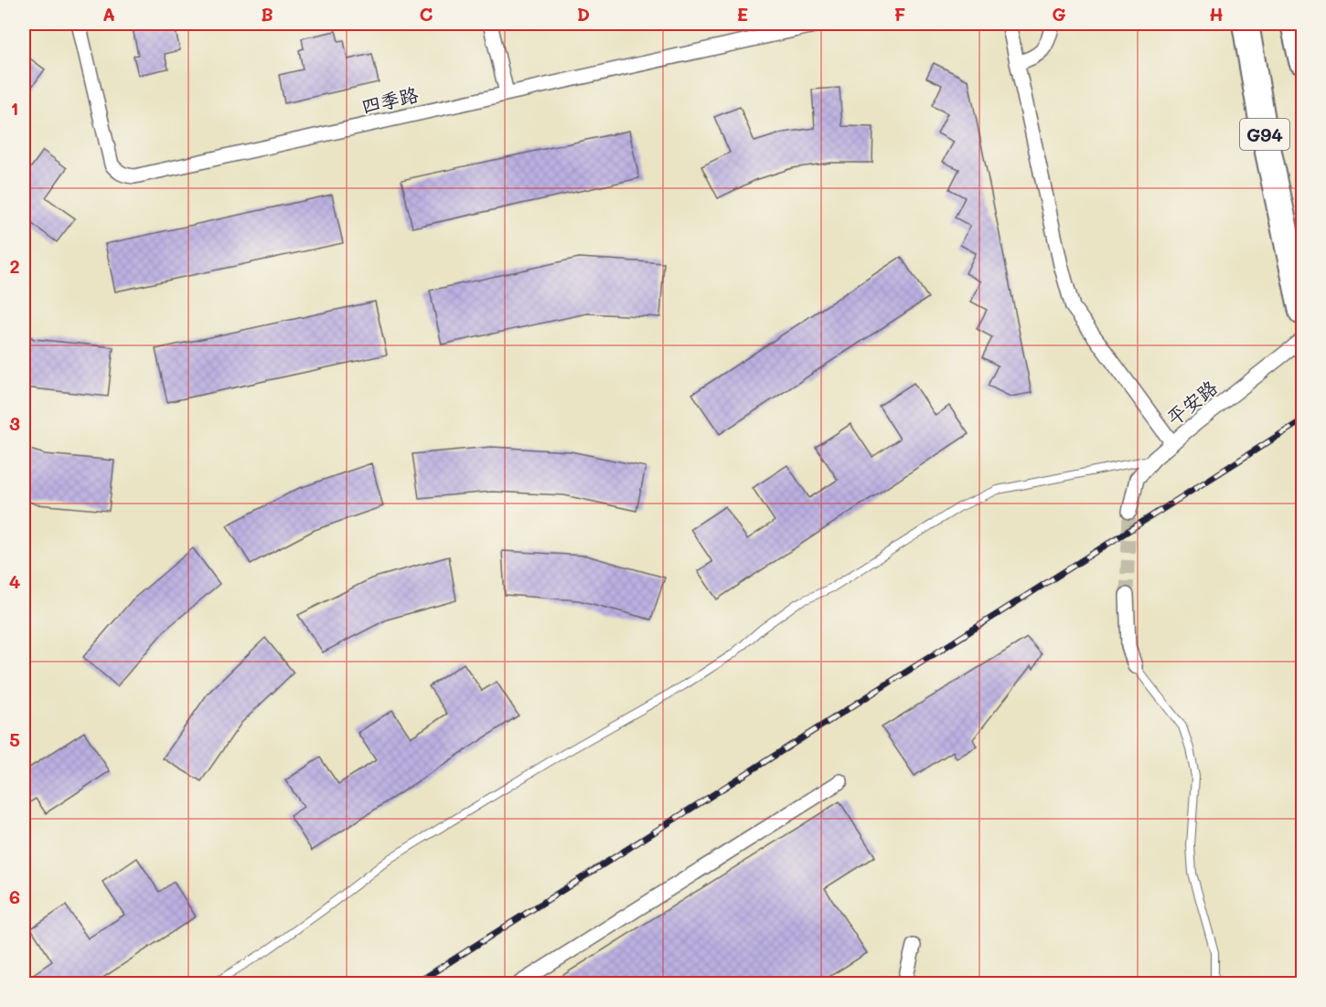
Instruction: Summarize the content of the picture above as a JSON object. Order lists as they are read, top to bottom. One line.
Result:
{"streets":{"highway":["G94"],"street":["四季路","平安路"]},"grid":{"columns":["A","B","C","D","E","F","G","H"],"rows":["1","2","3","4","5","6"]}}
